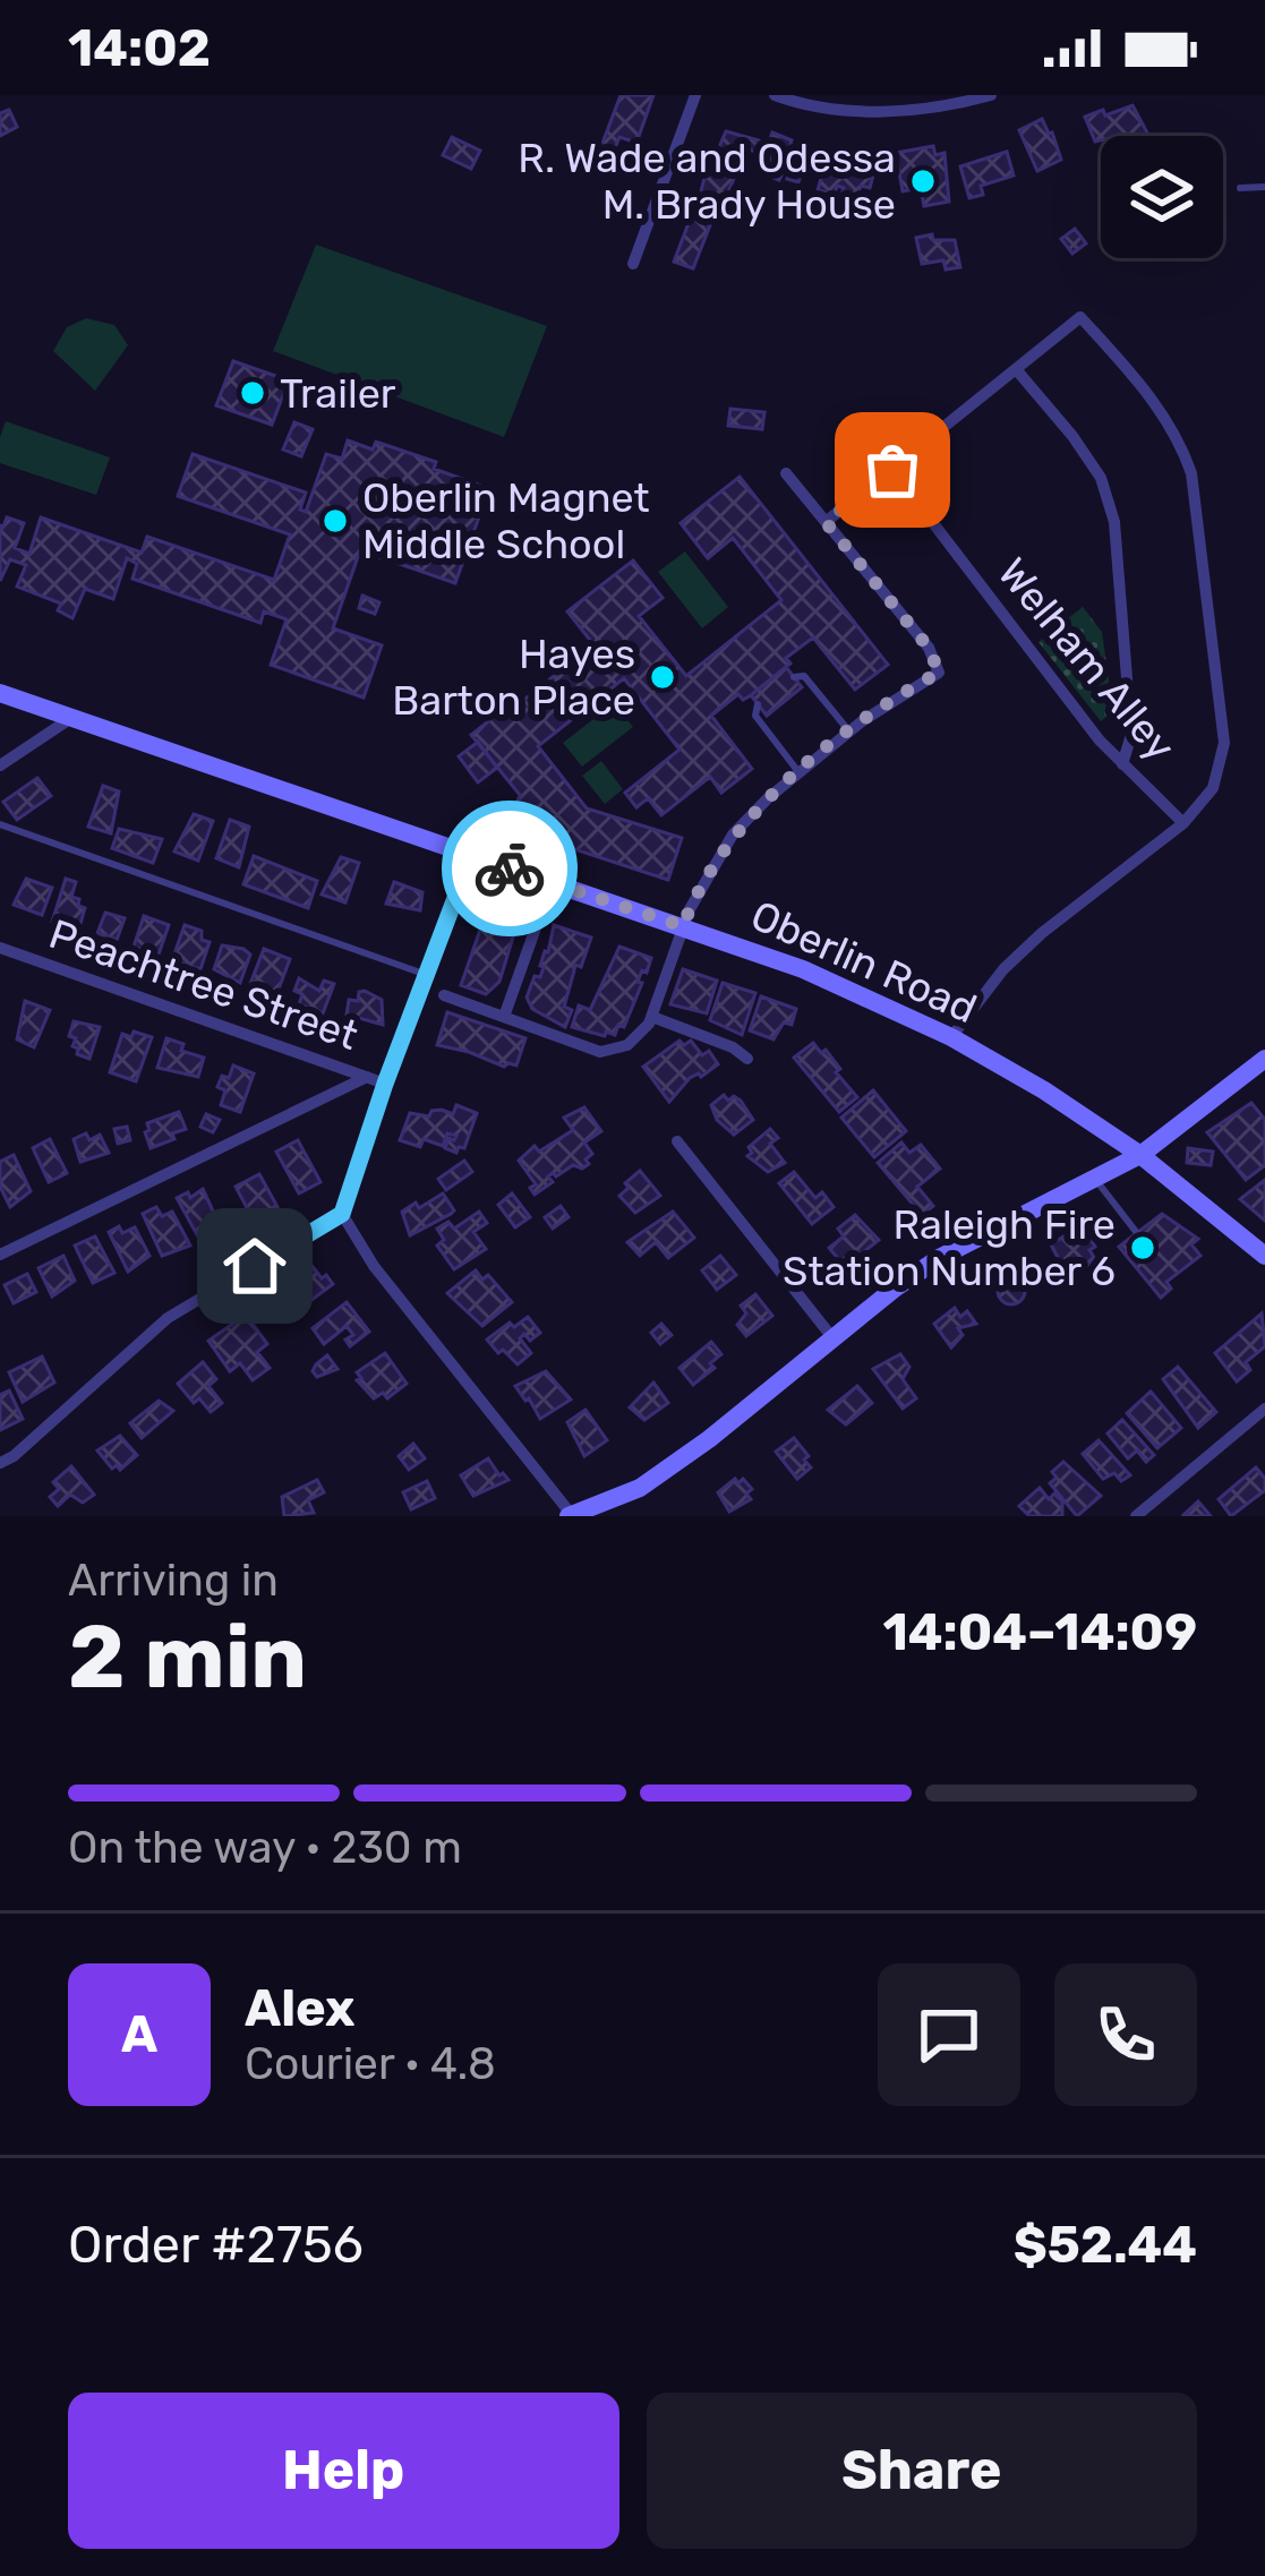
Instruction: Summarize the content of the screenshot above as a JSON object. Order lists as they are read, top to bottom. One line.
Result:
{"streets":{"main road":["Oberlin Road"],"street":["Welham Alley","Peachtree Street"]},"places":["R. Wade and Odessa M. Brady House","Trailer","Oberlin Magnet Middle School","Hayes Barton Place","Raleigh Fire Station Number 6"],"page":{"status":"14:02","heading":["2 min","Arriving in","14:04–14:09"],"panel":["Alex","Courier · 4.8","Order #2756","$52.44"],"bar":"On the way · 230 m","round":"A","buttons":["Help","Share"]}}
